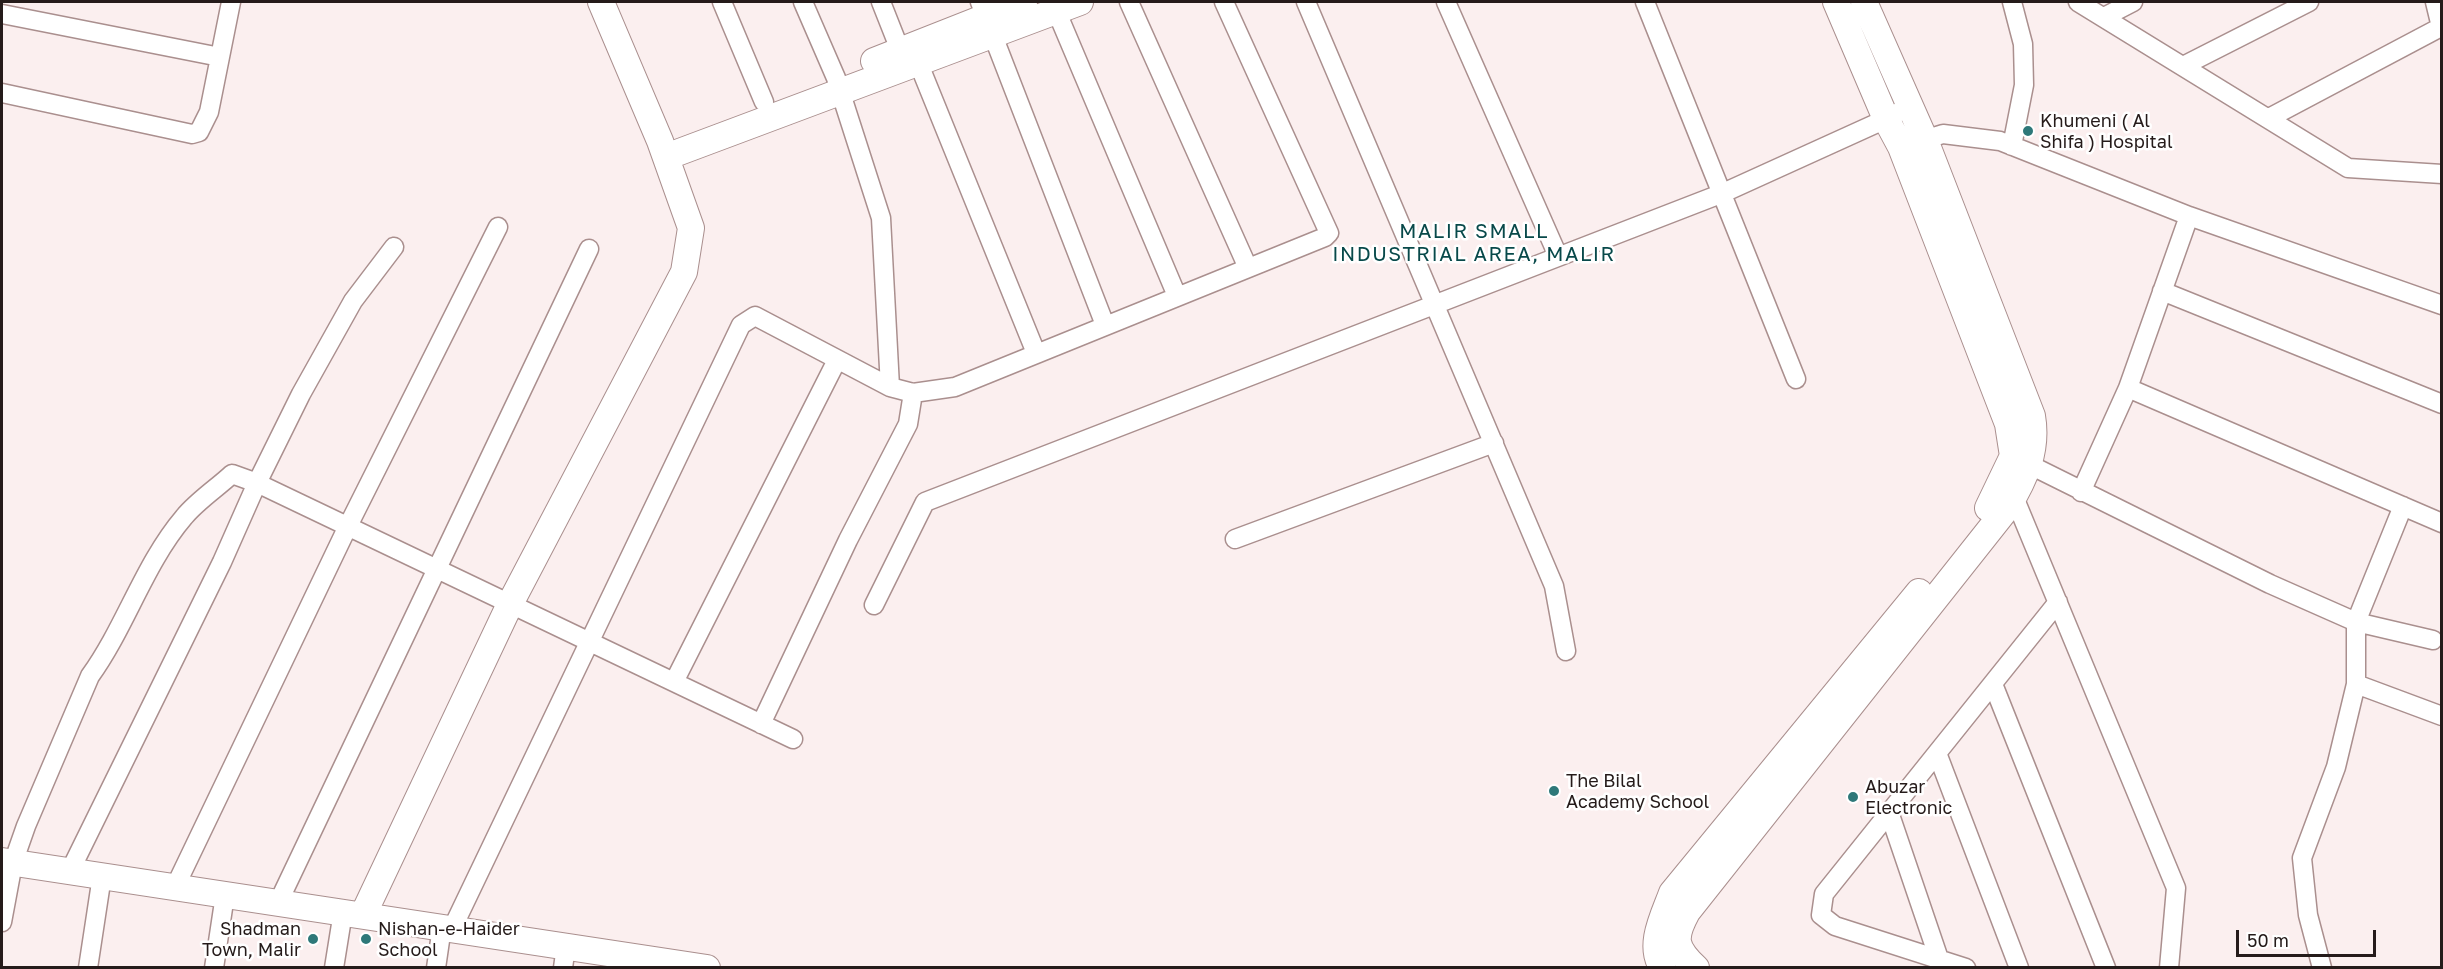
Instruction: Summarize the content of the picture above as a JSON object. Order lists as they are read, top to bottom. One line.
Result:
{"districts":["MALIR SMALL INDUSTRIAL AREA, MALIR"],"places":["Khumeni ( Al Shifa ) Hospital","The Bilal Academy School","Abuzar Electronic","Shadman Town, Malir","Nishan-e-Haider School"],"scale_bar":"50 m"}
